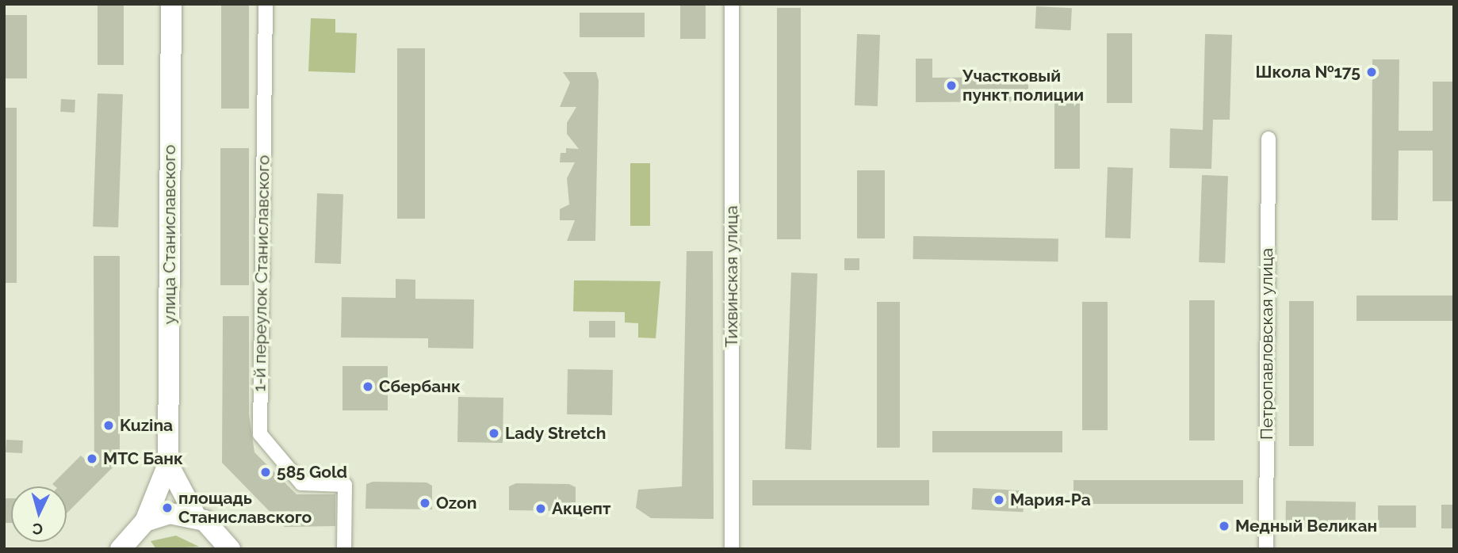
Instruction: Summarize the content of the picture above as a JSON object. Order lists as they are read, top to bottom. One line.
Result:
{"streets":{"main road":["улица Станиславского"],"street":["1-й переулок Станиславского","Тихвинская улица","Петропавловская улица"]},"places":["Школа №175","Участковый пункт полиции","Сбербанк","Kuzina","Lady Stretch","МТС Банк","585 Gold","Мария-Ра","Ozon","площадь Станиславского","Акцепт","Медный Великан"],"north":"bottom"}
